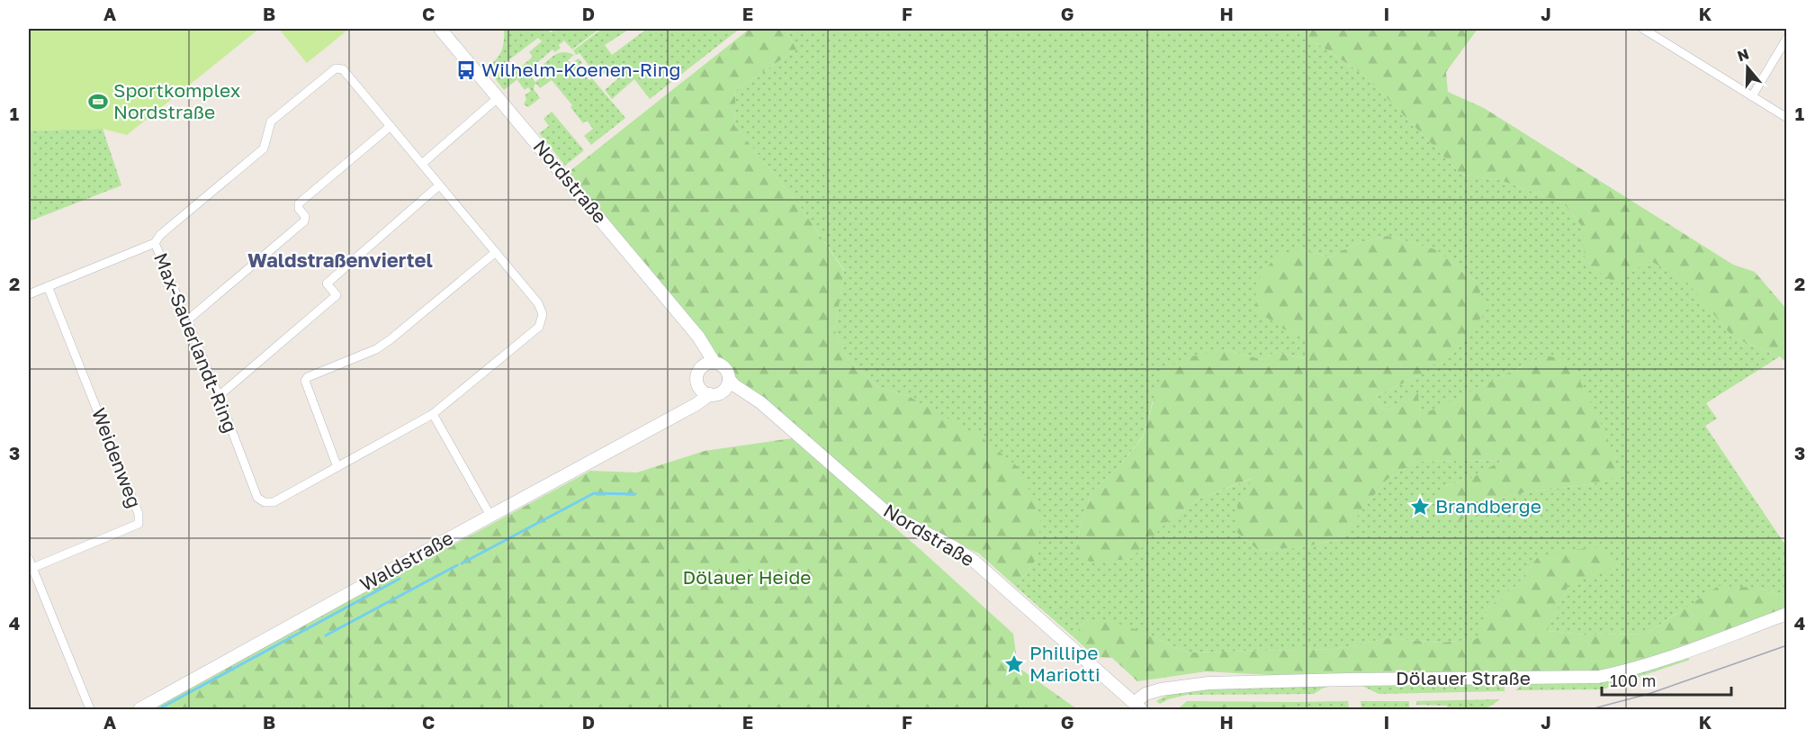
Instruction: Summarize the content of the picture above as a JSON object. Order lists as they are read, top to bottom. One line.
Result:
{"streets":{"main road":["Nordstraße","Waldstraße","Dölauer Straße"],"street":["Max-Sauerlandt-Ring","Weidenweg"]},"crossings":[["Nordstraße","Waldstraße"],["Nordstraße","Dölauer Straße"]],"districts":["Waldstraßenviertel"],"parks":["Dölauer Heide"],"places":{"bus stop":["Wilhelm-Koenen-Ring"],"sports":["Sportkomplex Nordstraße"],"place":["Brandberge","Phillipe Mariotti"]},"scale_bar":"100 m","north":"top","grid":{"columns":["A","B","C","D","E","F","G","H","I","J","K"],"rows":["1","2","3","4"]}}
